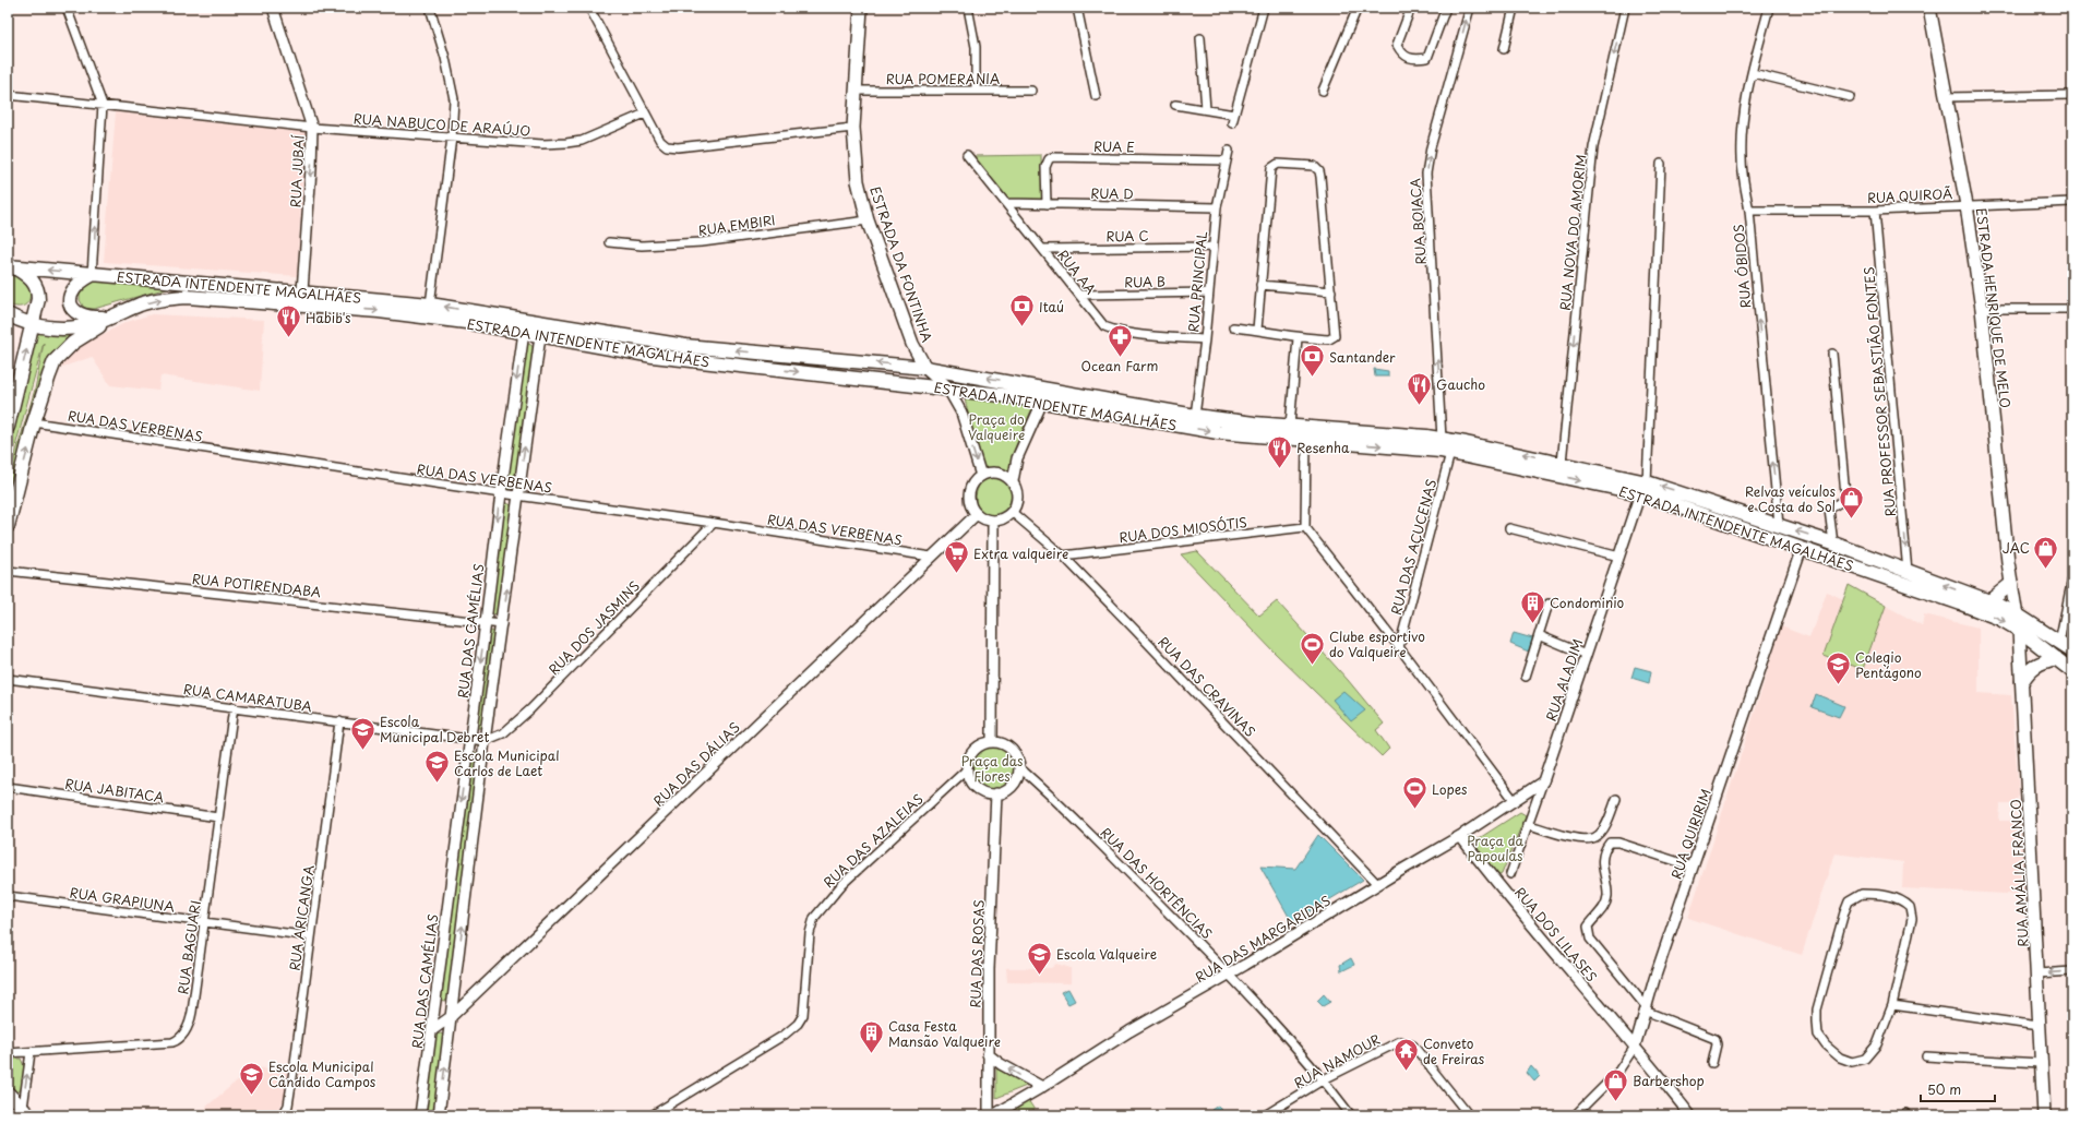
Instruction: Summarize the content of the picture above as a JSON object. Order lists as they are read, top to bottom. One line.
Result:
{"streets":{"main road":["ESTRADA DA FONTINHA","ESTRADA INTENDENTE MAGALHÃES","ESTRADA HENRIQUE DE MELO","RUA AMÁLIA FRANCO"],"street":["RUA POMERANIA","RUA NABUCO DE ARAÚJO","RUA E","RUA JUBAÍ","RUA D","RUA QUIROÃ","RUA BOIACA","RUA EMBIRI","RUA NOVA DO AMORIM","RUA C","RUA ÓBIDOS","RUA AA","RUA B","RUA PRINCIPAL","RUA PROFESSOR SEBASTIÃO FONTES","RUA DAS VERBENAS","RUA DOS MIOSÓTIS","RUA DAS AÇUCENAS","RUA POTIRENDABA","RUA DOS JASMINS","RUA DAS CAMÉLIAS","RUA ALADIM","RUA DAS CRAVINAS","RUA CAMARATUBA","RUA DAS DÁLIAS","RUA JABITACA","RUA QUIRIRIM","RUA DAS AZALEIAS","RUA DAS HORTÊNCIAS","RUA GRAPIUNA","RUA ARICANGA","RUA DOS LILASES","RUA DAS MARGARIDAS","RUA BAGUARI","RUA DAS ROSAS","RUA NAMOUR"]},"crossings":[["RUA POMERANIA","ESTRADA DA FONTINHA"],["RUA NABUCO DE ARAÚJO","RUA JUBAÍ"],["RUA E","RUA D"],["RUA E","RUA PRINCIPAL"],["RUA JUBAÍ","ESTRADA INTENDENTE MAGALHÃES"],["RUA D","RUA AA"],["RUA D","RUA PRINCIPAL"],["RUA QUIROÃ","RUA ÓBIDOS"],["RUA QUIROÃ","ESTRADA HENRIQUE DE MELO"],["RUA QUIROÃ","RUA PROFESSOR SEBASTIÃO FONTES"],["RUA BOIACA","ESTRADA INTENDENTE MAGALHÃES"],["RUA EMBIRI","ESTRADA DA FONTINHA"],["RUA NOVA DO AMORIM","ESTRADA INTENDENTE MAGALHÃES"],["RUA C","RUA AA"],["RUA C","RUA PRINCIPAL"],["ESTRADA DA FONTINHA","ESTRADA INTENDENTE MAGALHÃES"],["RUA ÓBIDOS","ESTRADA INTENDENTE MAGALHÃES"],["RUA AA","RUA B"],["RUA AA","RUA PRINCIPAL"],["RUA B","RUA PRINCIPAL"],["RUA PRINCIPAL","ESTRADA INTENDENTE MAGALHÃES"],["ESTRADA INTENDENTE MAGALHÃES","ESTRADA HENRIQUE DE MELO"],["ESTRADA INTENDENTE MAGALHÃES","RUA PROFESSOR SEBASTIÃO FONTES"],["ESTRADA INTENDENTE MAGALHÃES","RUA DAS AÇUCENAS"],["ESTRADA INTENDENTE MAGALHÃES","RUA DAS CAMÉLIAS"],["ESTRADA INTENDENTE MAGALHÃES","RUA ALADIM"],["ESTRADA INTENDENTE MAGALHÃES","RUA QUIRIRIM"],["ESTRADA INTENDENTE MAGALHÃES","RUA AMÁLIA FRANCO"],["ESTRADA HENRIQUE DE MELO","RUA AMÁLIA FRANCO"],["RUA DAS VERBENAS","RUA DOS JASMINS"],["RUA DAS VERBENAS","RUA DAS CAMÉLIAS"],["RUA DAS VERBENAS","RUA DAS DÁLIAS"],["RUA DOS MIOSÓTIS","RUA DAS CRAVINAS"],["RUA POTIRENDABA","RUA DAS CAMÉLIAS"],["RUA DOS JASMINS","RUA CAMARATUBA"],["RUA DAS CAMÉLIAS","RUA CAMARATUBA"],["RUA DAS CAMÉLIAS","RUA DAS DÁLIAS"],["RUA ALADIM","RUA DAS MARGARIDAS"],["RUA DAS CRAVINAS","RUA DAS DÁLIAS"],["RUA DAS CRAVINAS","RUA DAS MARGARIDAS"],["RUA CAMARATUBA","RUA ARICANGA"],["RUA CAMARATUBA","RUA BAGUARI"],["RUA JABITACA","RUA BAGUARI"],["RUA QUIRIRIM","RUA DOS LILASES"],["RUA DAS AZALEIAS","RUA DAS HORTÊNCIAS"],["RUA DAS AZALEIAS","RUA DAS ROSAS"],["RUA DAS HORTÊNCIAS","RUA DAS MARGARIDAS"],["RUA DAS HORTÊNCIAS","RUA DAS ROSAS"],["RUA DAS HORTÊNCIAS","RUA NAMOUR"],["RUA GRAPIUNA","RUA ARICANGA"],["RUA GRAPIUNA","RUA BAGUARI"],["RUA DOS LILASES","RUA DAS MARGARIDAS"]],"one_way":["RUA JUBAÍ","RUA BOIACA","RUA NOVA DO AMORIM","RUA ÓBIDOS"],"parks":["Praça do Valqueire","Praça das Flores","Praça da Papoulas"],"places":{"bank":["Itaú","Santander"],"restaurant":["Habib's","Gaucho","Resenha"],"pharmacy":["Ocean Farm"],"shop":["Relvas veículos e Costa do Sol","JAC","Barbershop"],"supermarket":["Extra valqueire"],"building":["Condominio","Casa Festa Mansão Valqueire"],"sports":["Clube esportivo do Valqueire","Lopes"],"school or university":["Colegio Pentágono","Escola Municipal Debret","Escola Municipal Carlos de Laet","Escola Valqueire","Escola Municipal Cândido Campos"],"temple":["Conveto de Freiras"]},"scale_bar":"50 m"}
